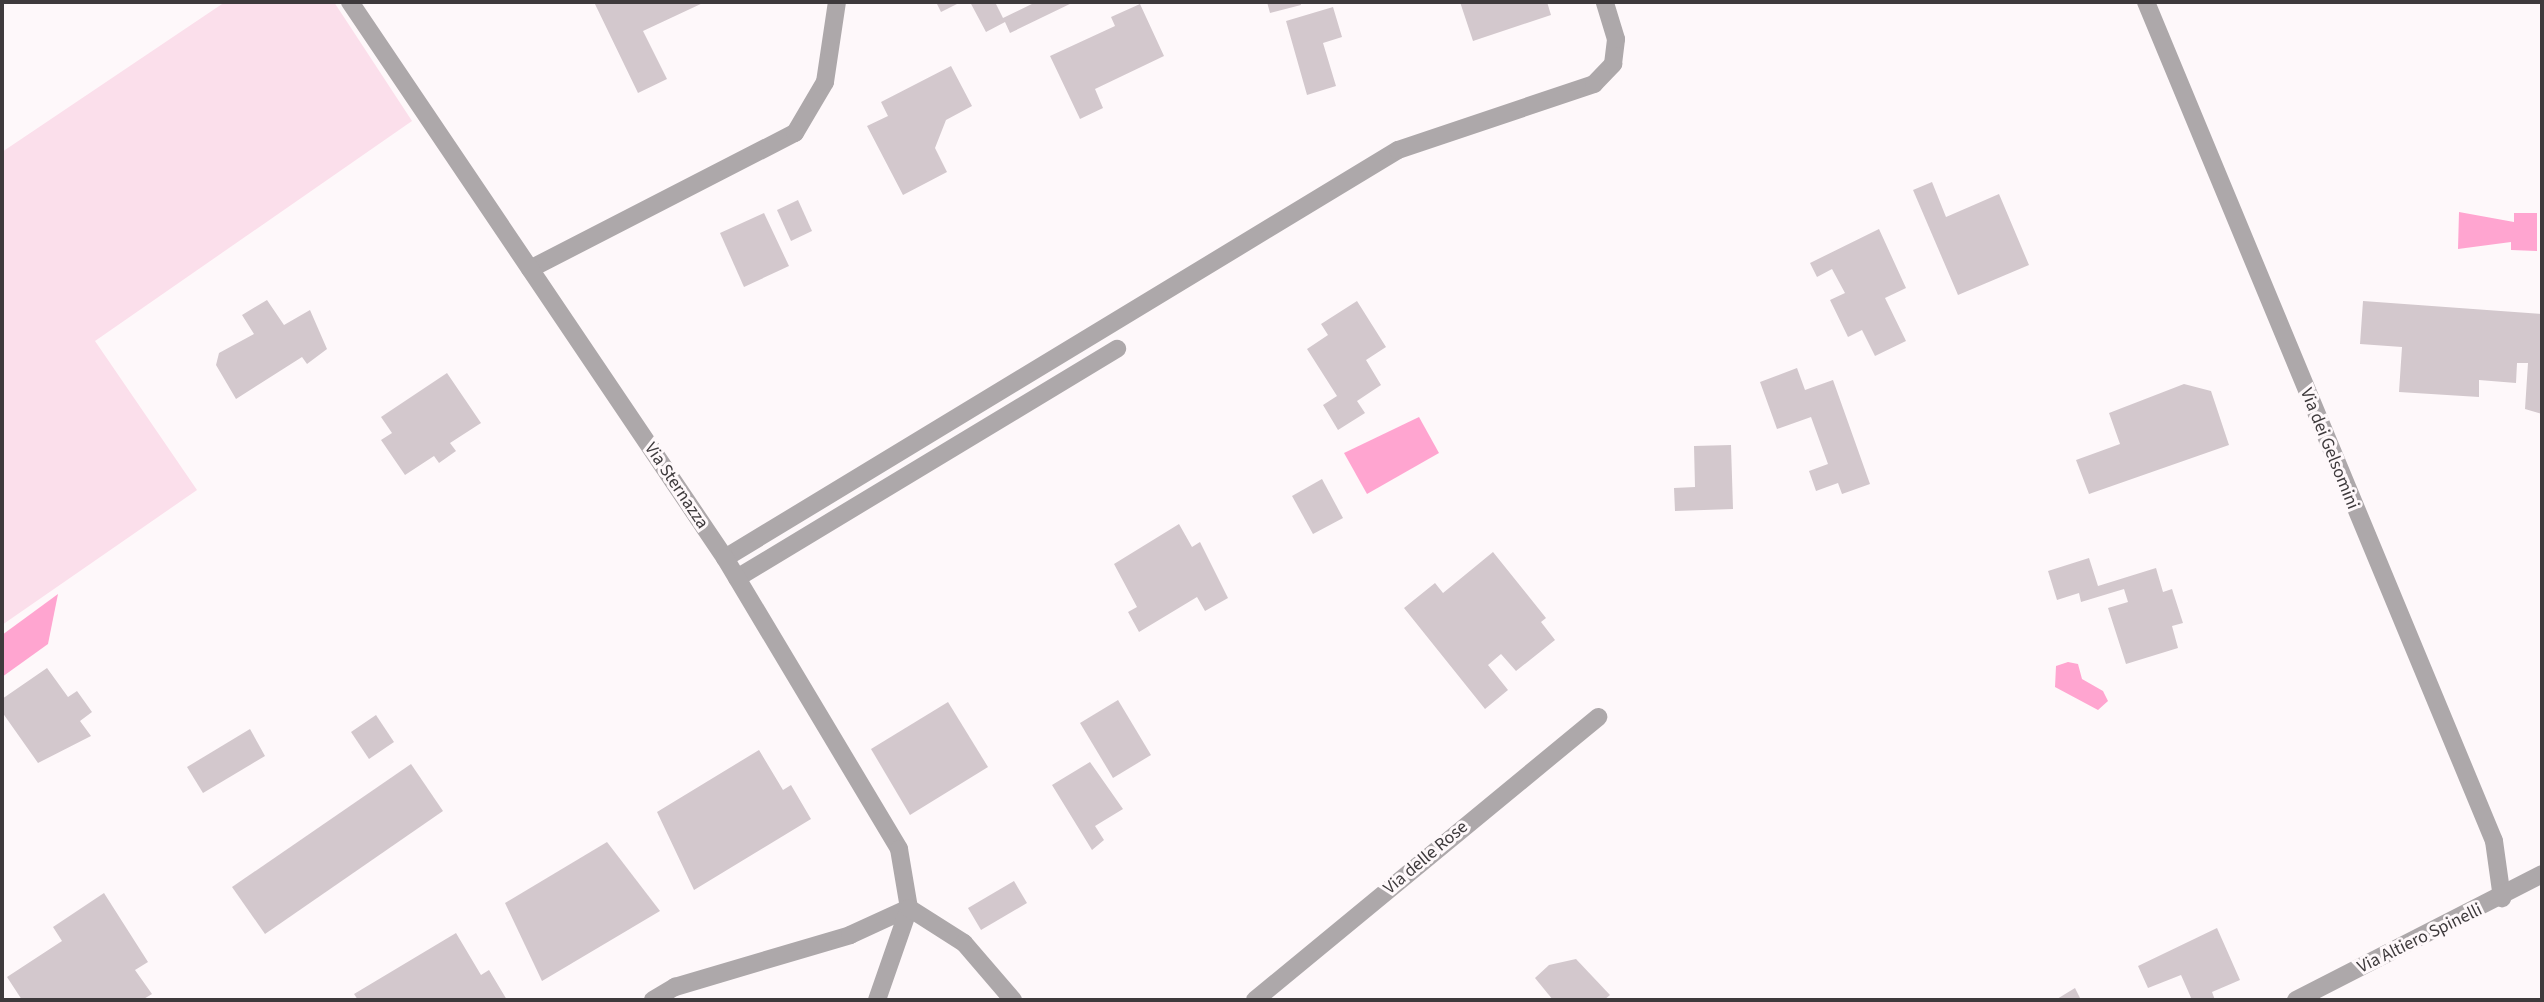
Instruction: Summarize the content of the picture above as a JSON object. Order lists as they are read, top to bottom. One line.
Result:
{"streets":{"street":["Via dei Gelsomini","Via Sternazza","Via delle Rose","Via Altiero Spinelli"]},"crossings":[["Via dei Gelsomini","Via Altiero Spinelli"]]}
